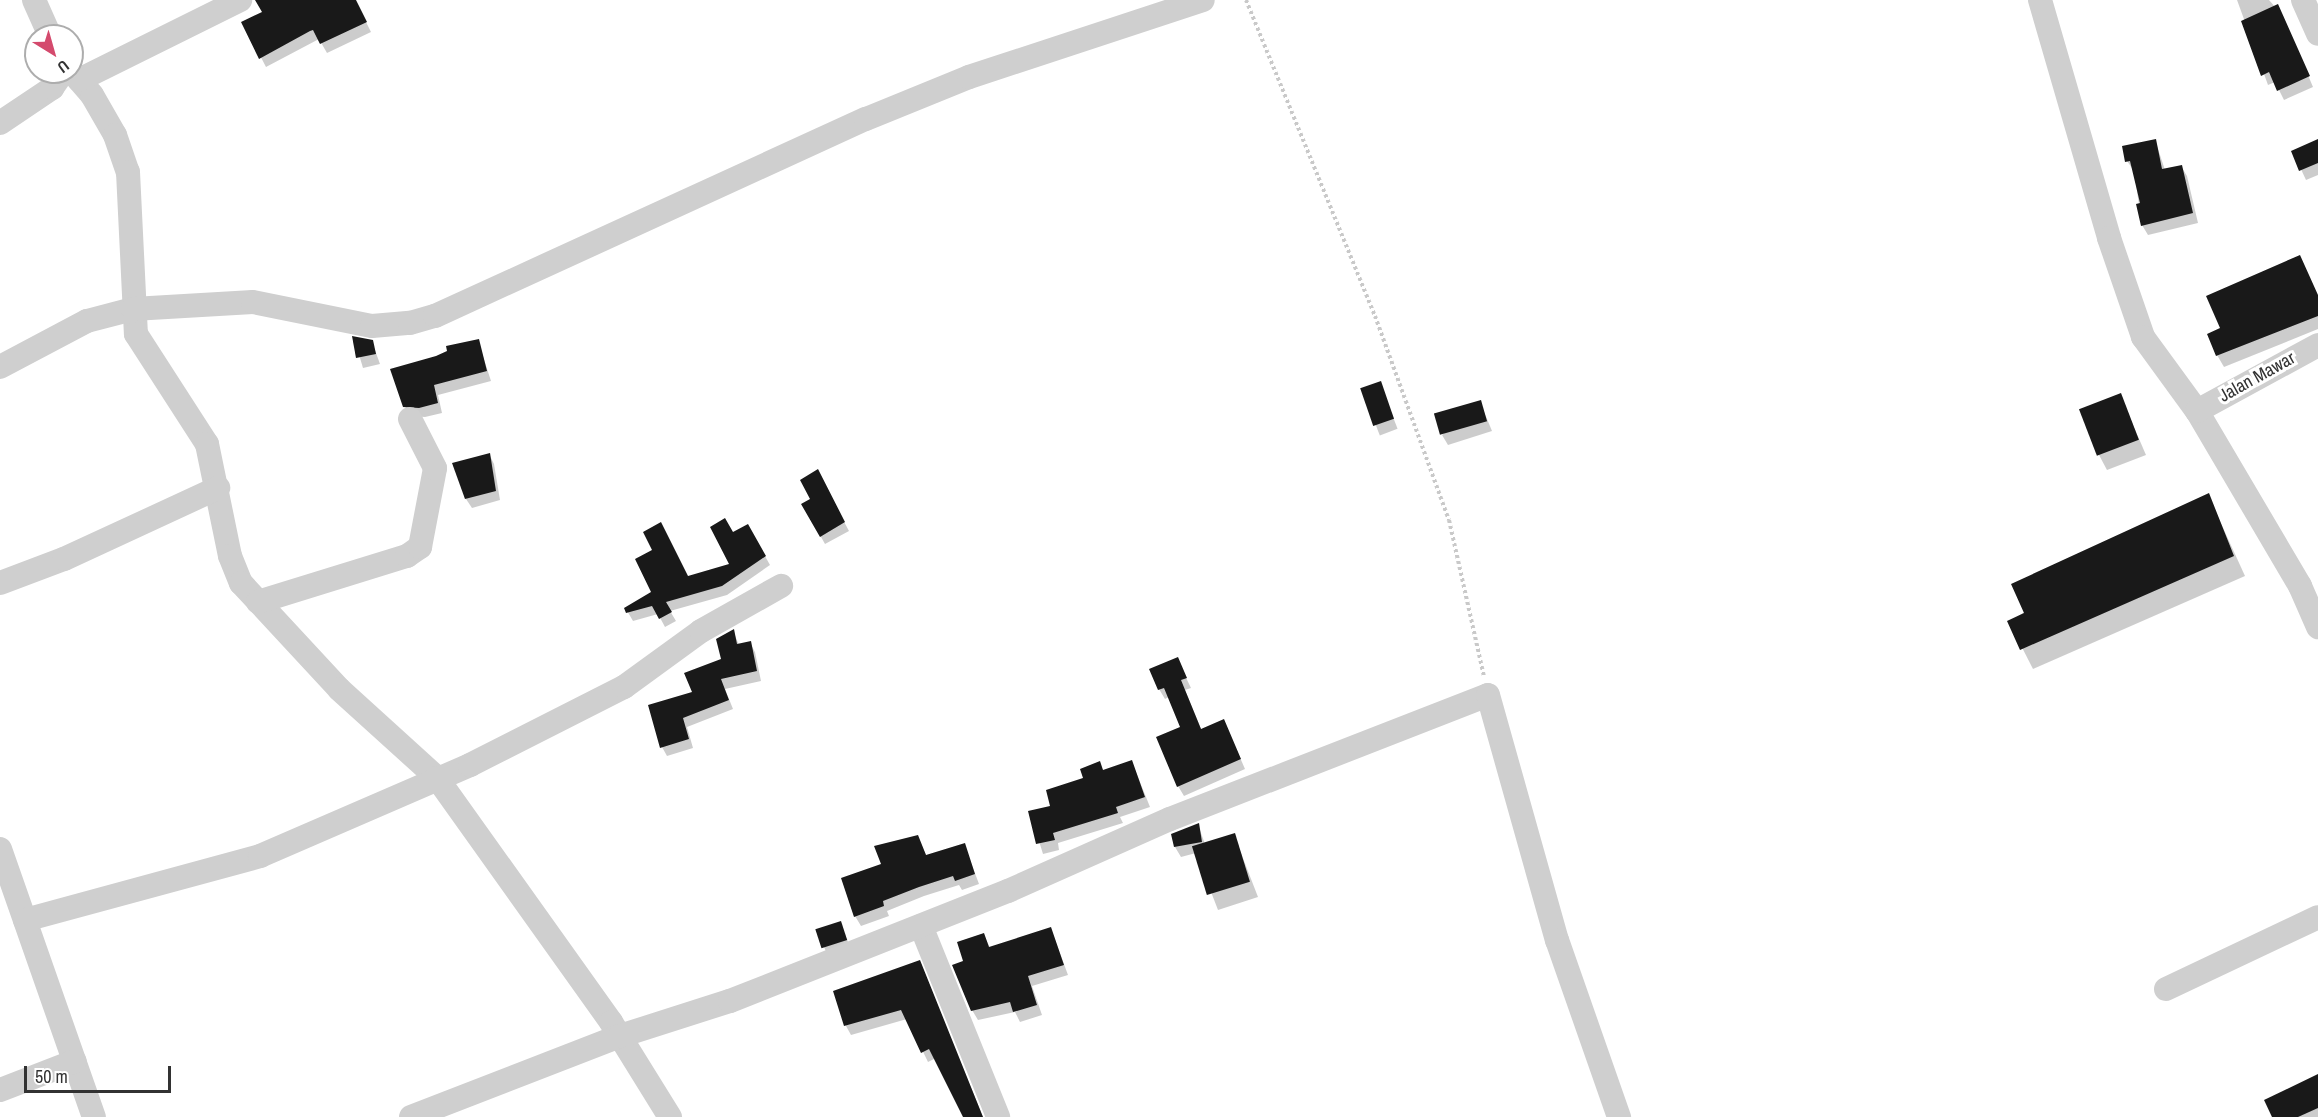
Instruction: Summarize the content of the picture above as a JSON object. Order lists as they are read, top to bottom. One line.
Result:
{"streets":{"street":["Jalan Mawar"]},"scale_bar":"50 m","north":"bottom right"}
